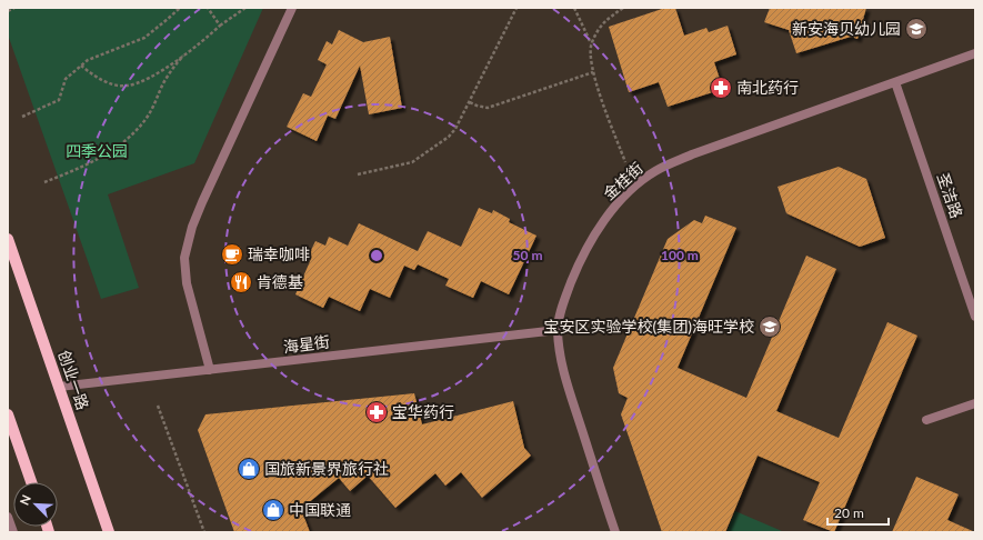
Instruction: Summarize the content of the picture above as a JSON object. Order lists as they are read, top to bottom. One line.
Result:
{"streets":{"main road":["创业一路"],"street":["金桂街","圣洁路","海星街"]},"crossings":[["金桂街","圣洁路"],["金桂街","海星街"],["海星街","创业一路"]],"parks":["四季公园"],"places":{"school or university":["新安海贝幼儿园","宝安区实验学校(集团)海旺学校"],"pharmacy":["南北药行","宝华药行"],"cafe":["瑞幸咖啡"],"restaurant":["肯德基"],"shop":["国旅新景界旅行社","中国联通"]},"scale_bar":"20 m","north":"top left","rings":["50 m","100 m"]}
